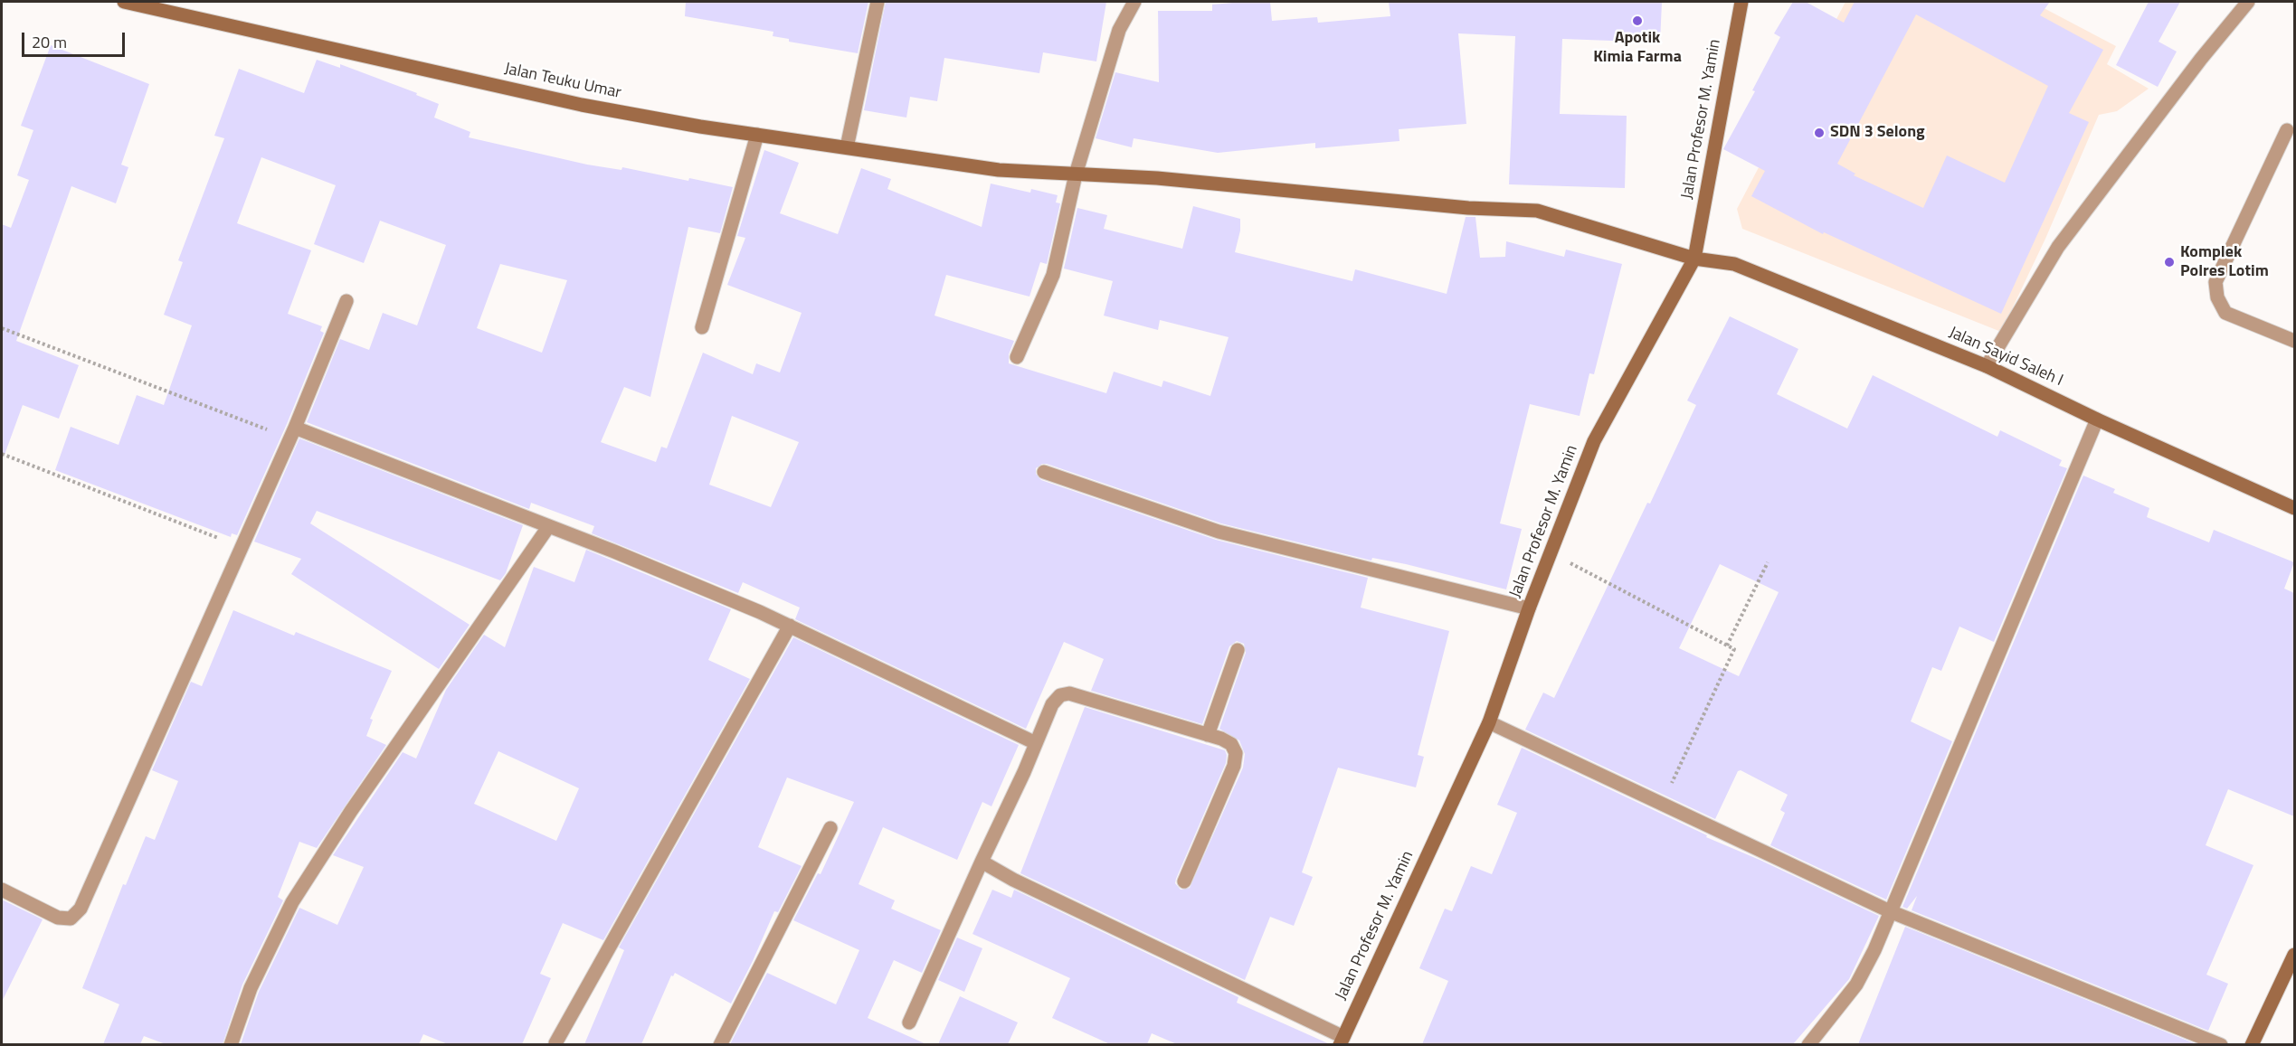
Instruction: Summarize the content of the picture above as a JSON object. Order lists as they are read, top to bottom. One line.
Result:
{"streets":{"street":["Jalan Teuku Umar","Jalan Profesor M. Yamin","Jalan Sayid Saleh I"]},"crossings":[["Jalan Teuku Umar","Jalan Sayid Saleh I"],["Jalan Profesor M. Yamin","Jalan Sayid Saleh I"]],"places":["Apotik Kimia Farma","SDN 3 Selong","Komplek Polres Lotim"],"scale_bar":"20 m"}
